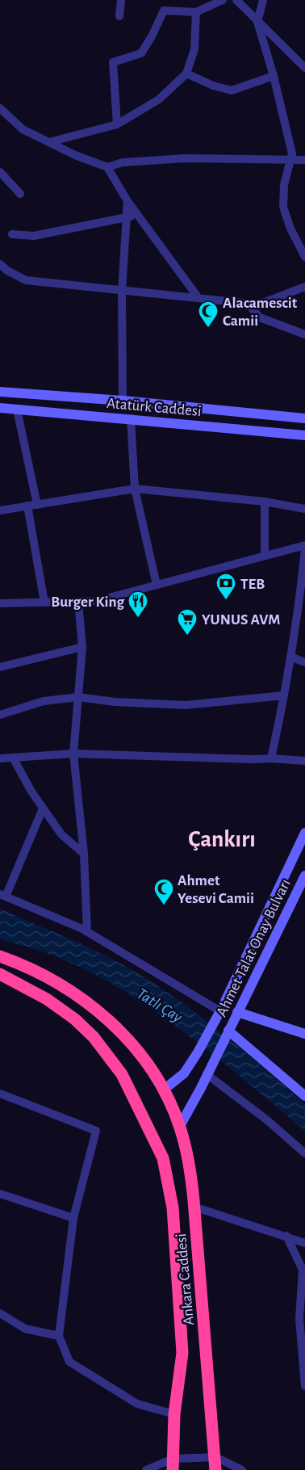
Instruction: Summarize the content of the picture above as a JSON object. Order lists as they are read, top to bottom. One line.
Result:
{"streets":{"highway":["Ankara Caddesi"],"main road":["Atatürk Caddesi","Ahmet Talat Onay Bulvarı"]},"crossings":[["Ahmet Talat Onay Bulvarı","Ankara Caddesi"]],"districts":["Çankırı"],"water":["Tatlı Çay"],"places":{"mosque":["Alacamescit Camii","Ahmet Yesevi Camii"],"bank":["TEB"],"restaurant":["Burger King"],"supermarket":["YUNUS AVM"]}}
